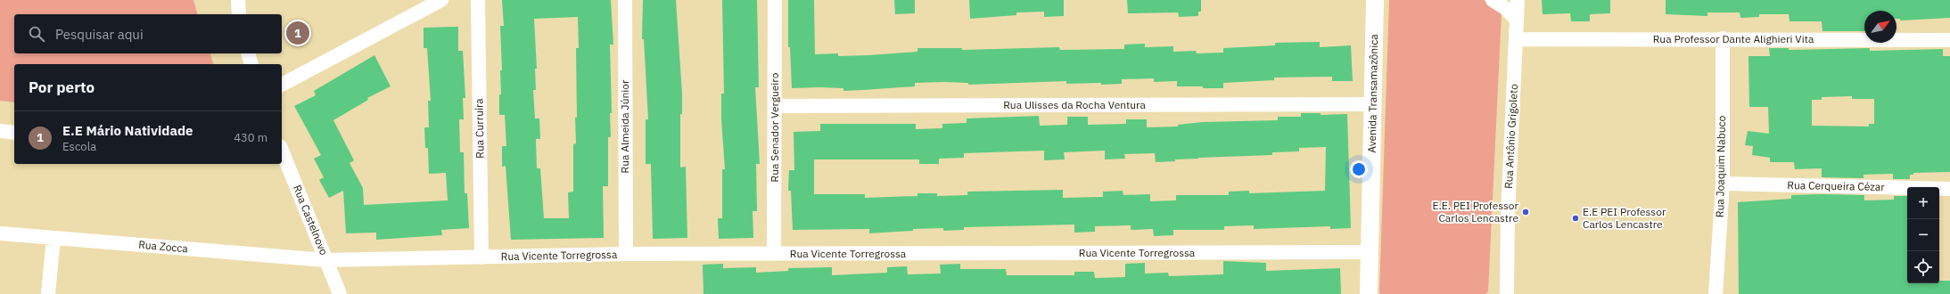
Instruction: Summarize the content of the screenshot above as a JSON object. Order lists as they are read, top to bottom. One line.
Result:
{"streets":{"street":["Rua Professor Dante Alighieri Vita","Avenida Transamazônica","Rua Ulisses da Rocha Ventura","Rua Almeida Júnior","Rua Senador Vergueiro","Rua Curruíra","Rua Antônio Grigoleto","Rua Joaquim Nabuco","Rua Cerqueira Cézar","Rua Castelnovo","Rua Zocca","Rua Vicente Torregrossa"]},"crossings":[["Rua Professor Dante Alighieri Vita","Rua Antônio Grigoleto"],["Rua Professor Dante Alighieri Vita","Rua Joaquim Nabuco"],["Avenida Transamazônica","Rua Ulisses da Rocha Ventura"],["Avenida Transamazônica","Rua Vicente Torregrossa"],["Rua Ulisses da Rocha Ventura","Rua Senador Vergueiro"],["Rua Almeida Júnior","Rua Vicente Torregrossa"],["Rua Senador Vergueiro","Rua Vicente Torregrossa"],["Rua Curruíra","Rua Vicente Torregrossa"],["Rua Joaquim Nabuco","Rua Cerqueira Cézar"],["Rua Castelnovo","Rua Zocca"],["Rua Castelnovo","Rua Vicente Torregrossa"],["Rua Zocca","Rua Vicente Torregrossa"]],"places":["E.E. PEI Professor Carlos Lencastre","E.E PEI Professor Carlos Lencastre"],"north":"top right","page":{"search":"Pesquisar aqui","pins":"1","heading":"Por perto","list":[{"mark":"1","name":"E.E Mário Natividade","note":"Escola","value":"430 m"}],"map_buttons":["+","−"]}}
